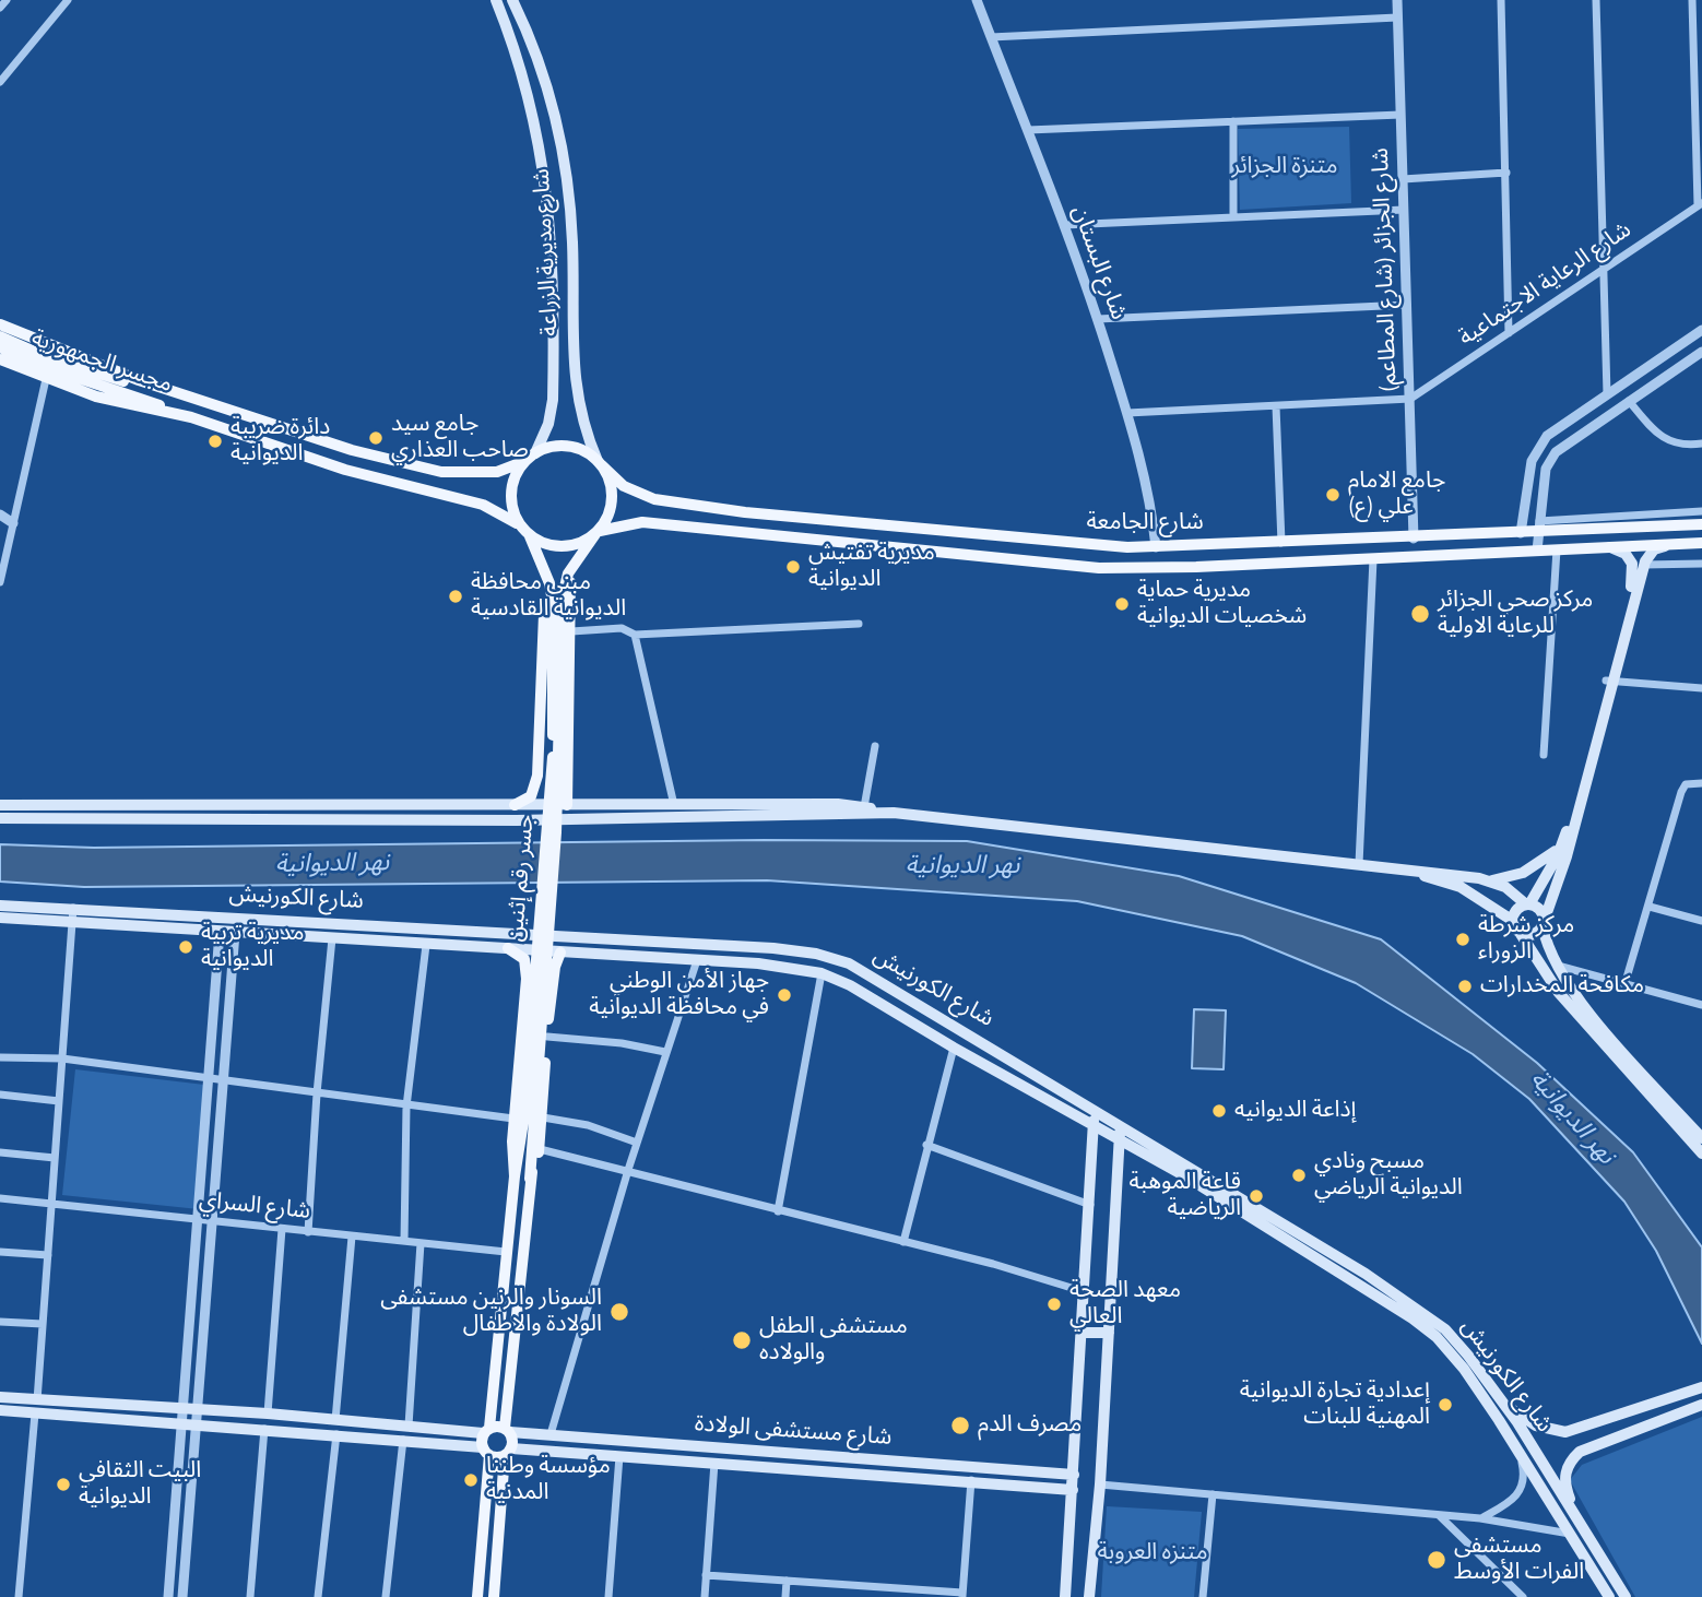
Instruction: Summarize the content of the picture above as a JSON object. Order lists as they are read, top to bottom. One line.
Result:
{"streets":{"main road":["شارع مديرية الزراعة","مجسر الجمهورية","شارع الجامعة","جسر رقم إثنين","شارع الكورنيش","شارع مستشفى الولادة"],"street":["شارع البستان","شارع الجزائر (شارع المطاعم)","شارع الرعاية الاجتماعية","شارع السراي"]},"crossings":[["شارع مديرية الزراعة","شارع الجامعة"],["شارع البستان","شارع الجامعة"],["شارع الجزائر (شارع المطاعم)","شارع الرعاية الاجتماعية"],["شارع الجزائر (شارع المطاعم)","شارع الجامعة"]],"water":["نهر الديوانية"],"parks":["متنزة الجزائر","متنزه العروبة"],"places":["جامع سيد صاحب العذاري","دائرة ضريبة الديوانية","جامع الامام علي (ع)","مديرية تفتيش الديوانية","مبنى محافظة الديوانية القادسية","مديرية حماية شخصيات الديوانية","مركز صحي الجزائر للرعاية الاولية","مركز شرطة الزوراء","مديرية تربية الديوانية","مكافحة المخدارات","جهاز الأمن الوطني في محافظة الديوانية","إذاعة الديوانيه","مسبح ونادي الديوانية الرياضي","قاعة الموهبة الرياضية","معهد الصحة العالي","السونار والرنين مستشفى الولادة والاطفال","مستشفى الطفل والولاده","إعدادية تجارة الديوانية المهنية للبنات","مصرف الدم","مؤسسة وطننا المدنية","البيت الثقافي الديوانية","مستشفى الفرات الأوسط"]}
